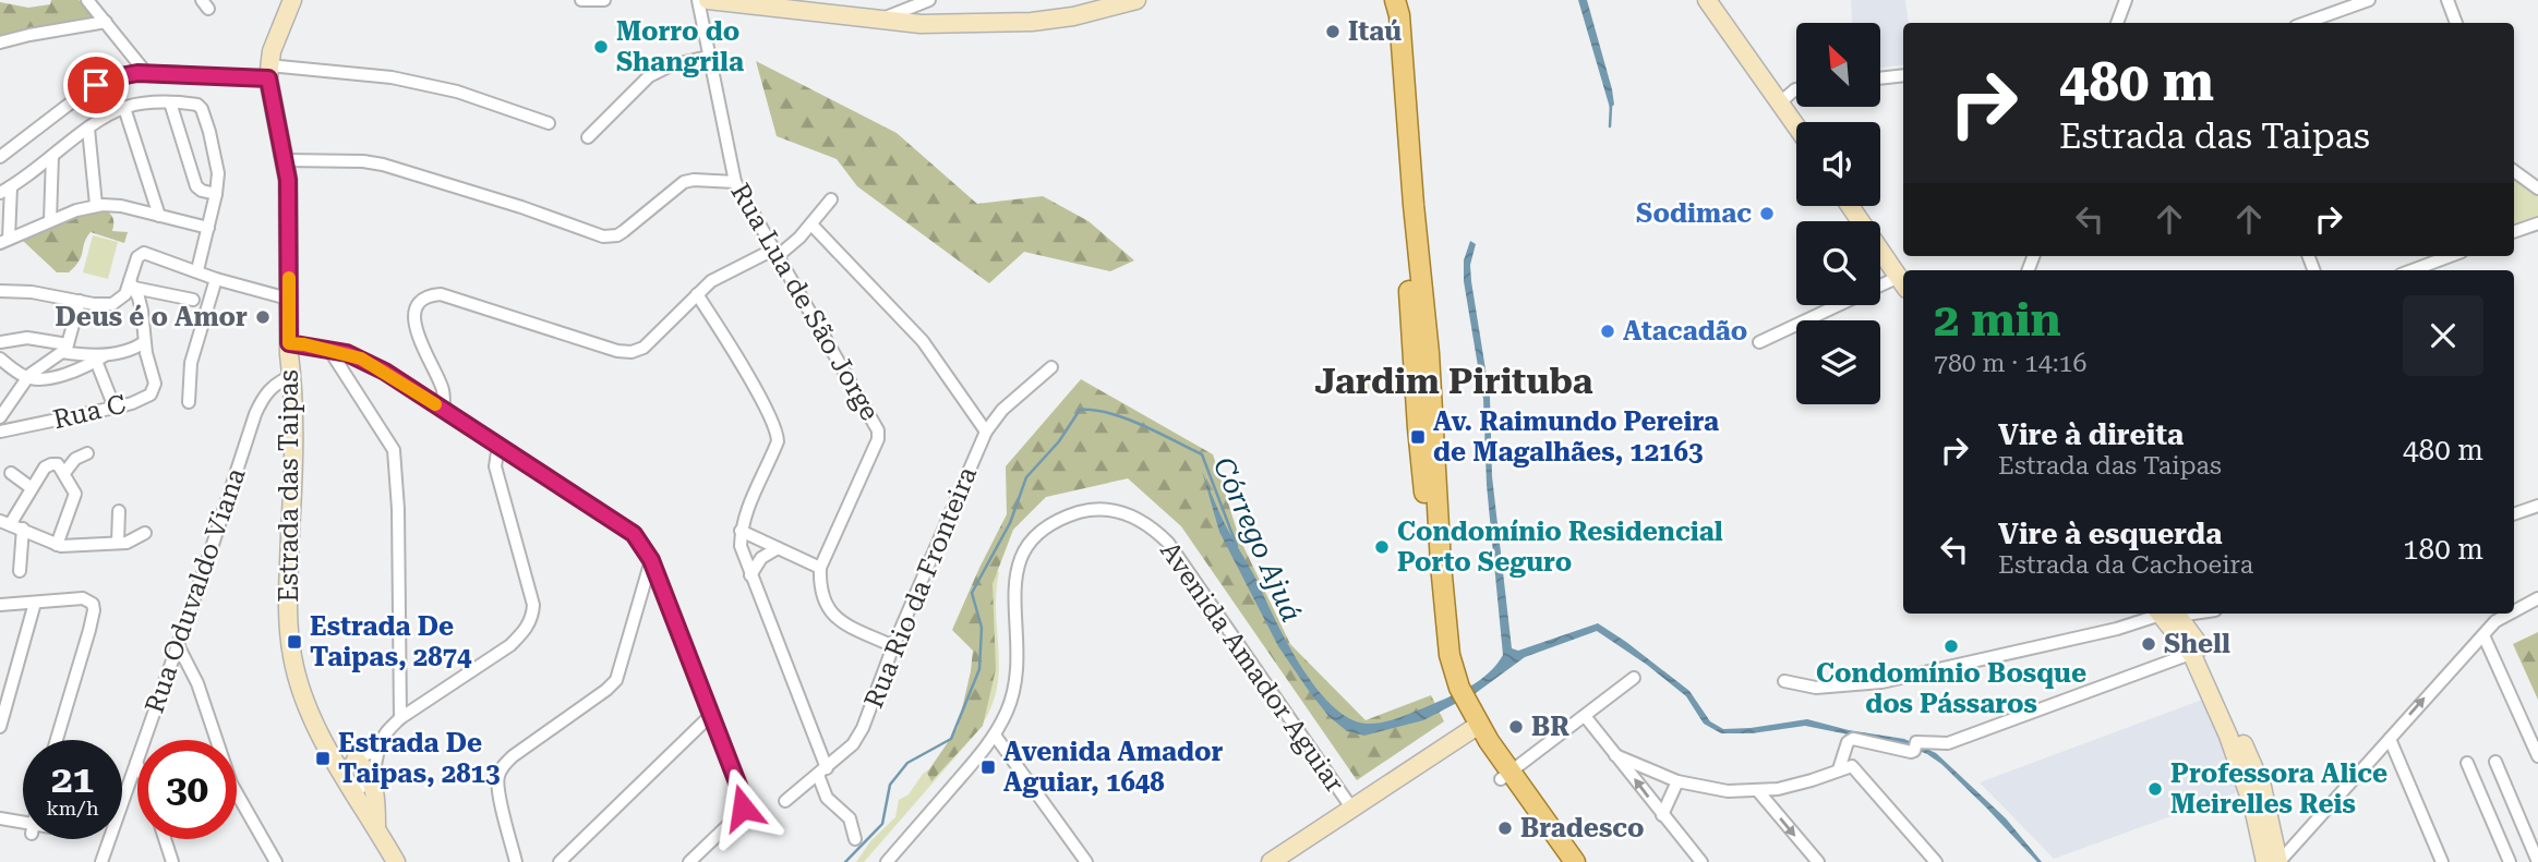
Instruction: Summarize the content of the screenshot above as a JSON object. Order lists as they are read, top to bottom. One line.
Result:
{"streets":{"main road":["Estrada das Taipas"],"street":["Rua Lua de São Jorge","Rua C","Rua Rio da Fronteira","Rua Oduvaldo Viana","Avenida Amador Aguiar"]},"crossings":[["Estrada das Taipas","Rua Oduvaldo Viana"]],"districts":["Jardim Pirituba"],"water":["Córrego Ajuá"],"places":{"other":["Itaú","Morro do Shangrila","Sodimac","Deus é o Amor","Atacadão","Condomínio Residencial Porto Seguro","Shell","Condomínio Bosque dos Pássaros","BR","Professora Alice Meirelles Reis","Bradesco"],"transit":["Av. Raimundo Pereira de Magalhães, 12163","Estrada De Taipas, 2874","Estrada De Taipas, 2813","Avenida Amador Aguiar, 1648"]},"north":"top left","page":{"turn":["480 m","Estrada das Taipas"],"heading":["2 min","780 m · 14:16"],"list":[{"name":"Vire à direita","note":"Estrada das Taipas","value":"480 m"},{"name":"Vire à esquerda","note":"Estrada da Cachoeira","value":"180 m"}],"speed":"21 km/h","limit":"30"}}
